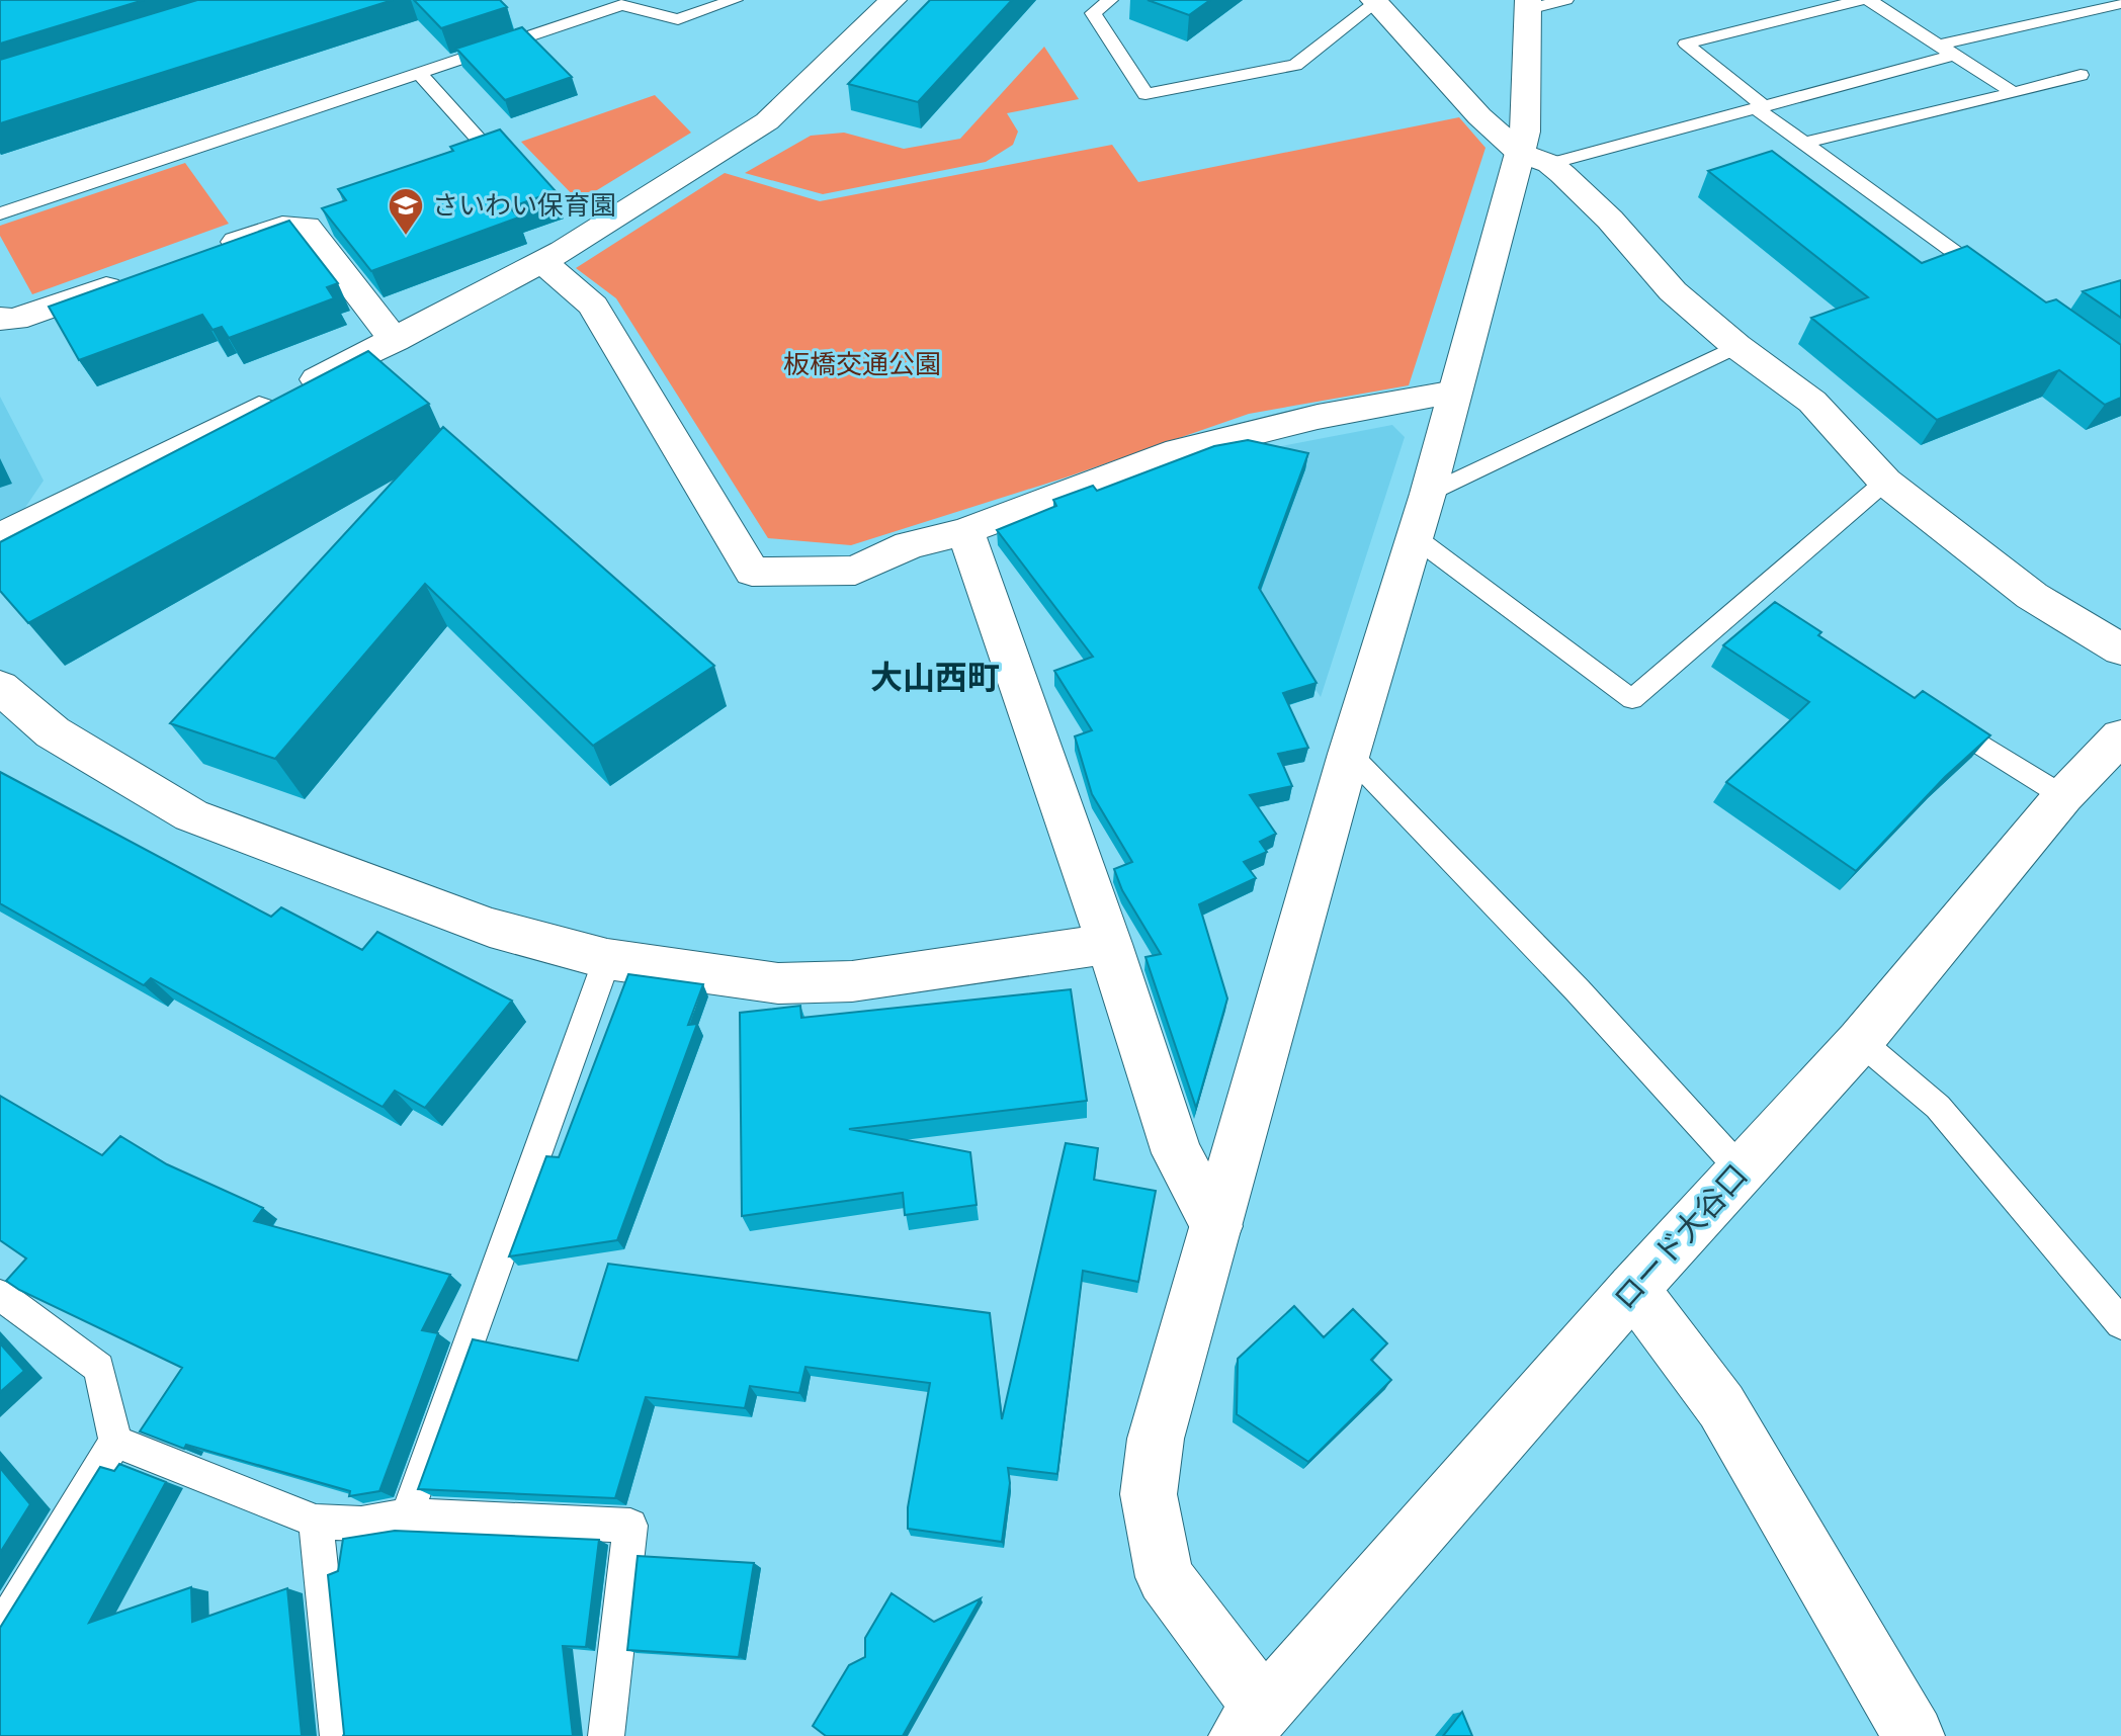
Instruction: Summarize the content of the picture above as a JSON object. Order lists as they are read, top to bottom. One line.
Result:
{"streets":{"street":["ロード大谷口"]},"districts":["大山西町"],"parks":["板橋交通公園"],"places":{"school or university":["さいわい保育園"]}}
